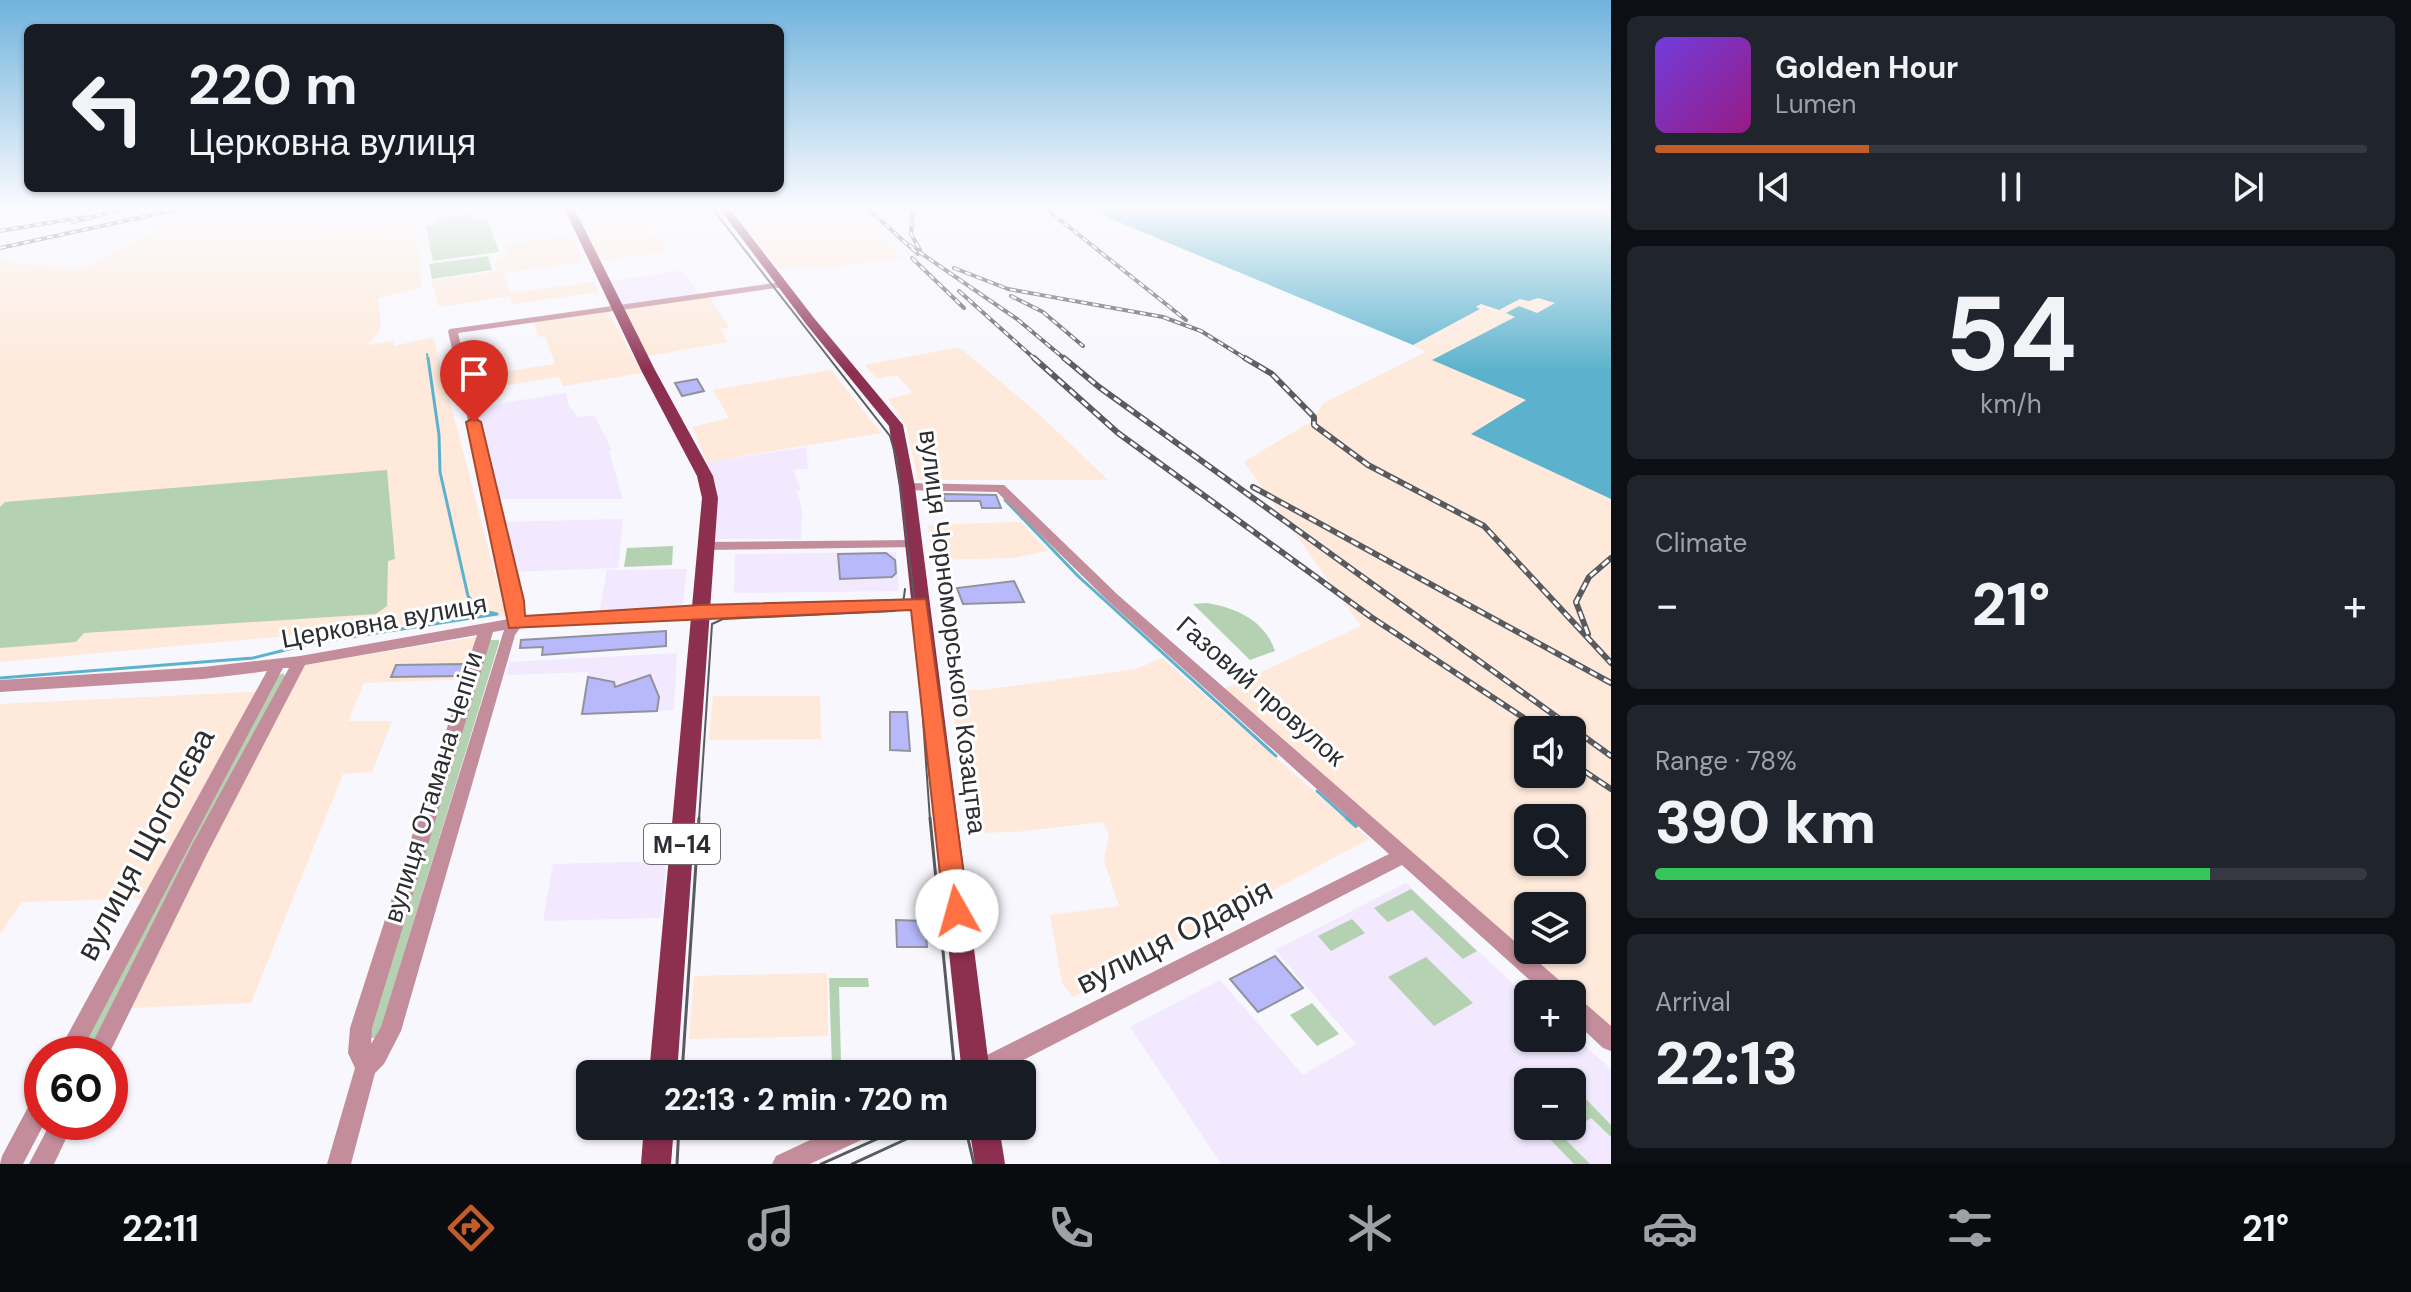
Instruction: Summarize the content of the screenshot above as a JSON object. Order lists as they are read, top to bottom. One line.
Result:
{"streets":{"main road":["вулиця Чорноморського Козацтва","М-14"],"street":["Церковна вулиця","Газовий провулок","вулиця Отамана Чепіги","вулиця Щоголєва","вулиця Одарія"]},"crossings":[["Церковна вулиця","вулиця Чорноморського Козацтва"],["Церковна вулиця","вулиця Отамана Чепіги"],["Церковна вулиця","вулиця Щоголєва"],["Церковна вулиця","М-14"],["вулиця Чорноморського Козацтва","Газовий провулок"],["Газовий провулок","вулиця Одарія"],["вулиця Отамана Чепіги","М-14"]],"page":{"turn":["220 m","Церковна вулиця"],"song":["Golden Hour","Lumen"],"tile":[["54","km/h"],"Climate",["Range · 78%","390 km"],["Arrival","22:13"]],"heat":["−","21°","+"],"map_buttons":["+","−"],"limit":"60","trip":"22:13 · 2 min · 720 m","tabs":["22:11","21°"]}}
